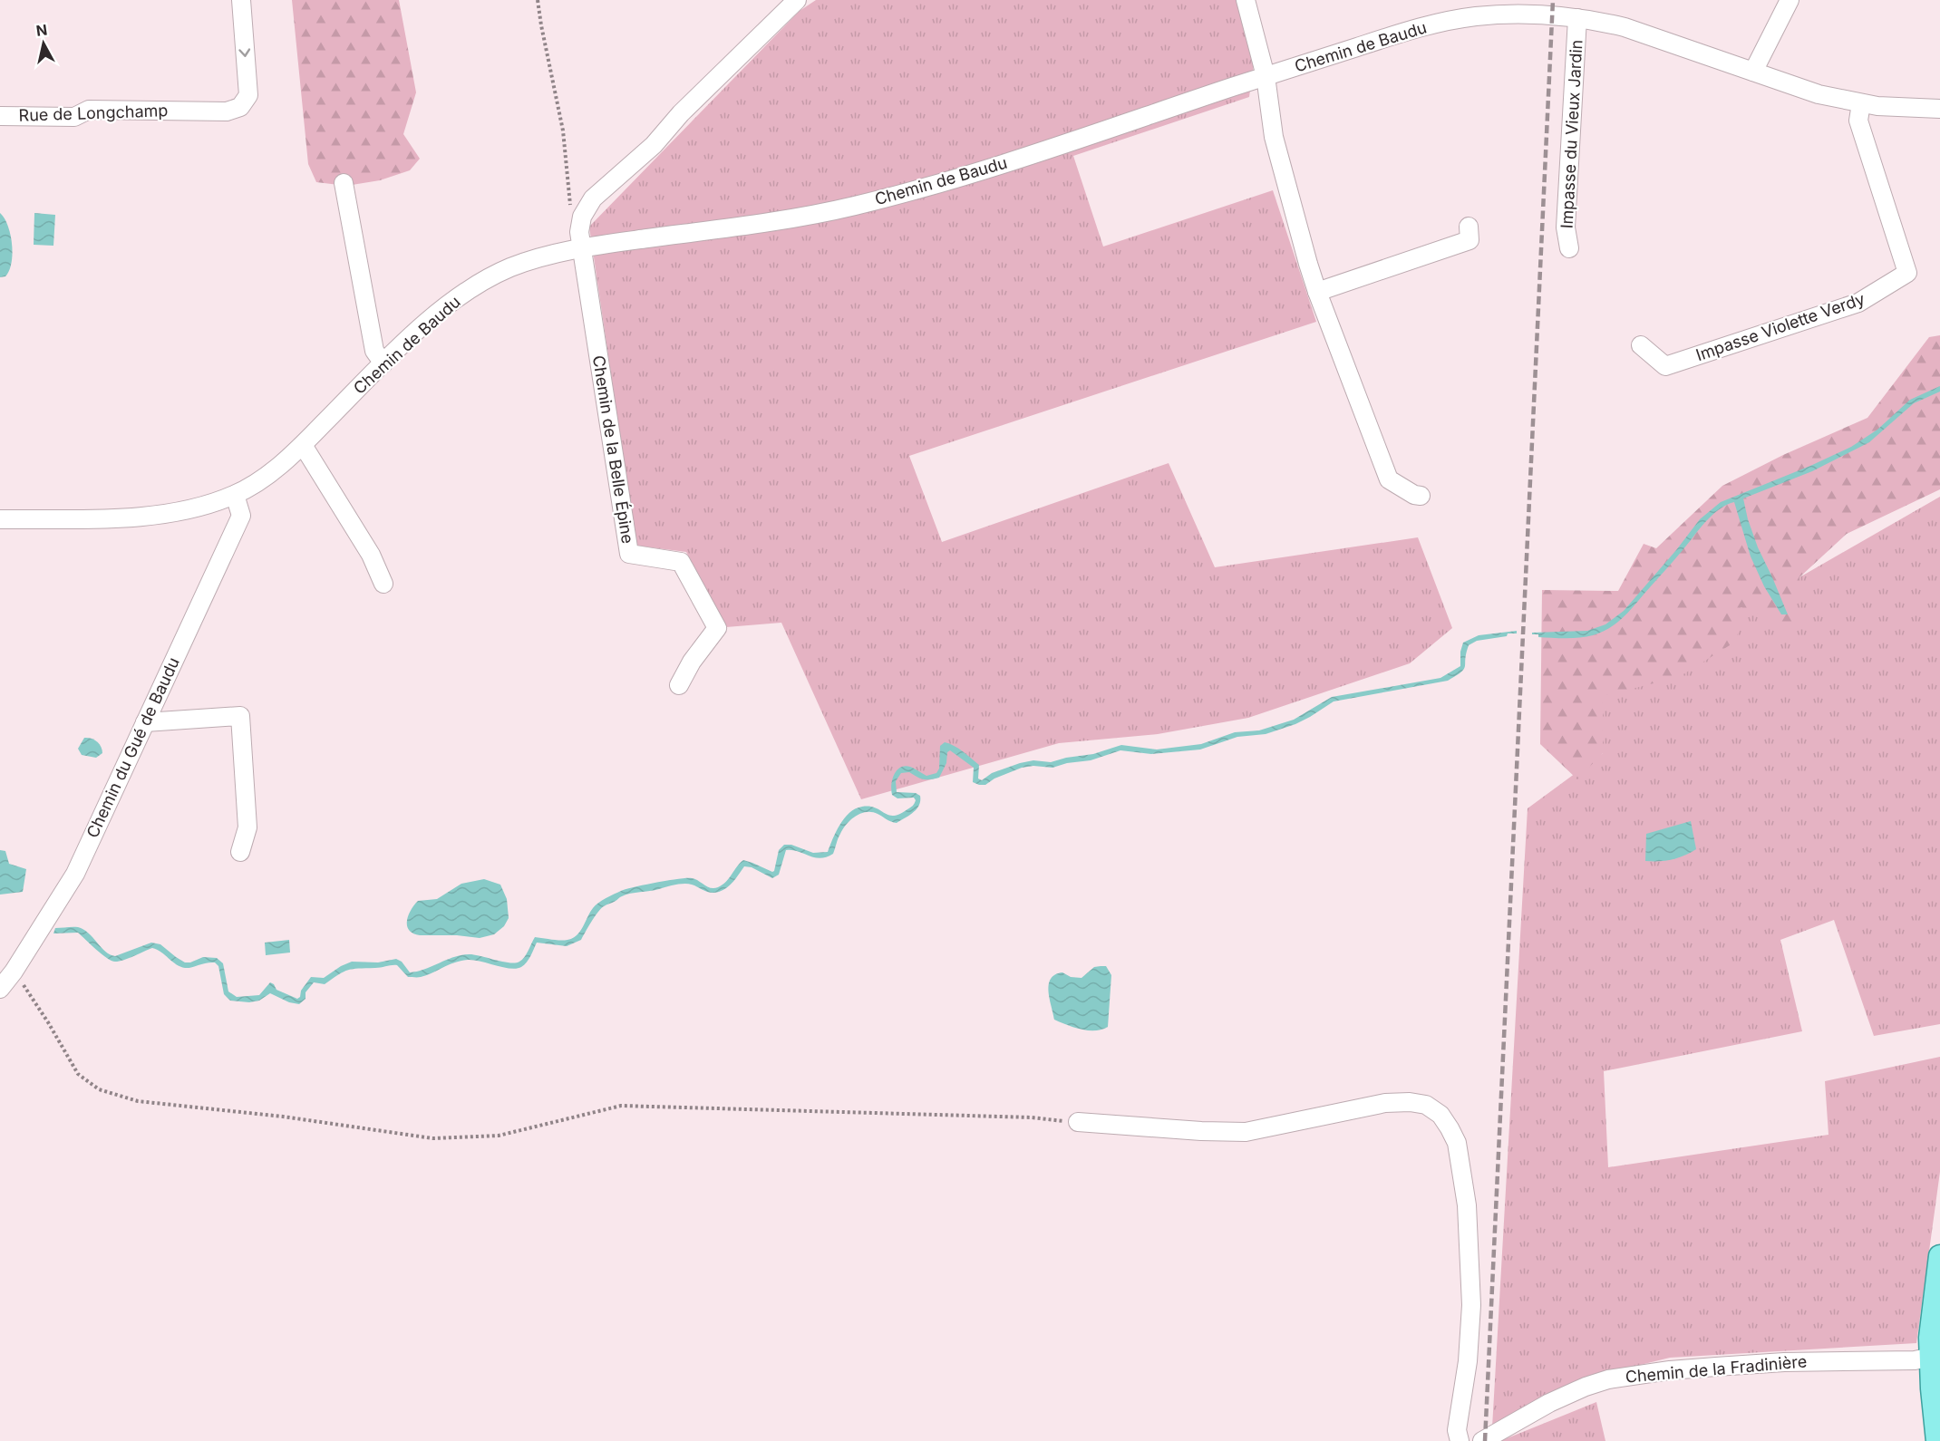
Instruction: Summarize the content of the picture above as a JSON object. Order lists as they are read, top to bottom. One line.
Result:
{"streets":{"street":["Chemin de Baudu","Rue de Longchamp","Impasse du Vieux Jardin","Impasse Violette Verdy","Chemin de la Belle Épine","Chemin du Gué de Baudu","Chemin de la Fradinière"]},"crossings":[["Chemin de Baudu","Impasse du Vieux Jardin"],["Chemin de Baudu","Impasse Violette Verdy"],["Chemin de Baudu","Chemin de la Belle Épine"],["Chemin de Baudu","Chemin du Gué de Baudu"]],"north":"top"}
